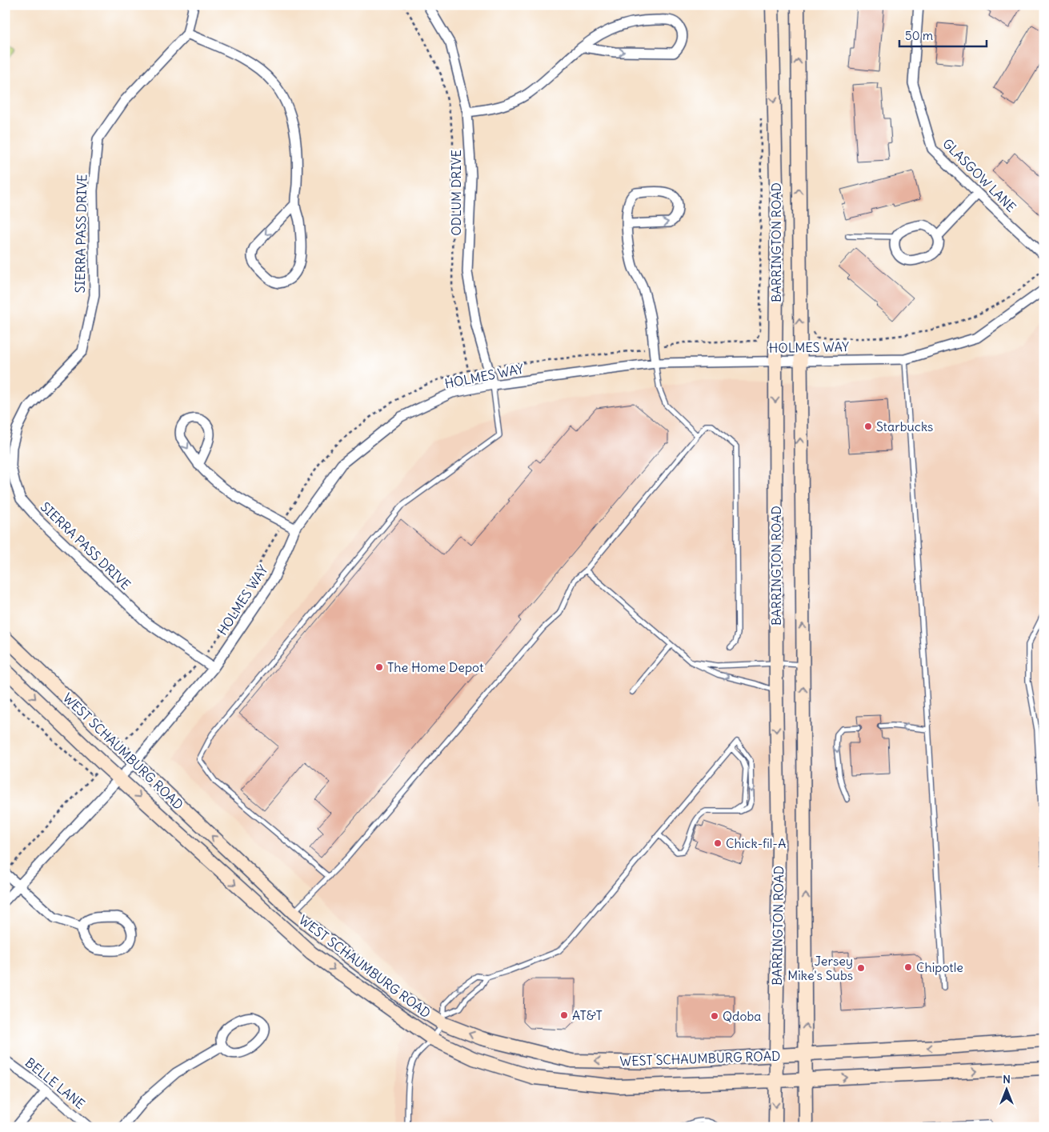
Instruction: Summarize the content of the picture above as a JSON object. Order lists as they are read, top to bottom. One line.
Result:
{"streets":{"main road":["BARRINGTON ROAD","WEST SCHAUMBURG ROAD"],"street":["GLASGOW LANE","ODLUM DRIVE","SIERRA PASS DRIVE","HOLMES WAY","BELLE LANE"]},"crossings":[["ODLUM DRIVE","HOLMES WAY"],["SIERRA PASS DRIVE","HOLMES WAY"],["BARRINGTON ROAD","HOLMES WAY"],["BARRINGTON ROAD","WEST SCHAUMBURG ROAD"],["HOLMES WAY","WEST SCHAUMBURG ROAD"]],"places":["Starbucks","The Home Depot","Chick-fil-A","Chipotle","Jersey Mike's Subs","AT&T","Qdoba"],"scale_bar":"50 m","north":"top"}
